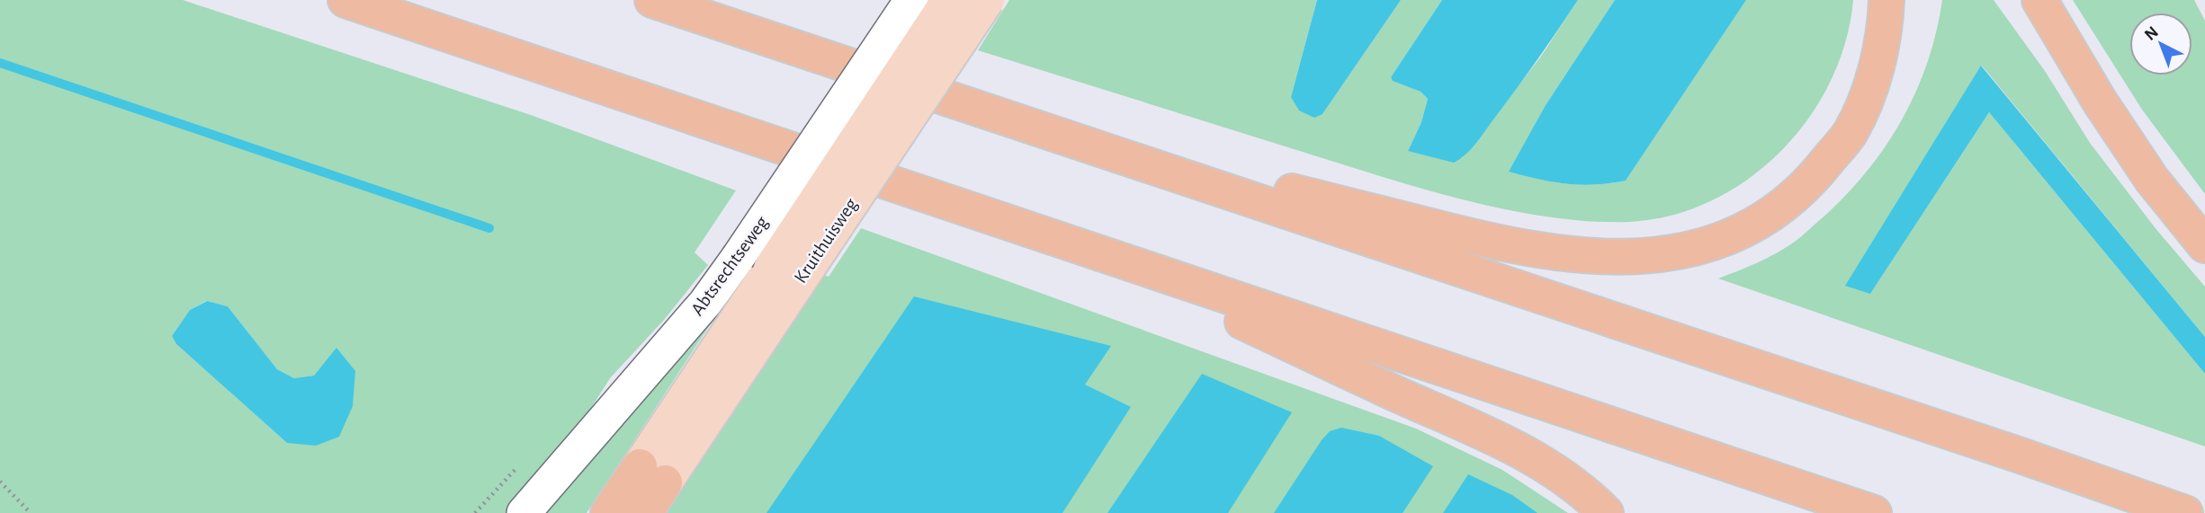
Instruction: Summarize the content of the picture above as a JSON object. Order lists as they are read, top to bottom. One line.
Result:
{"streets":{"main road":["Kruithuisweg"],"street":["Abtsrechtseweg"]},"north":"top left"}
